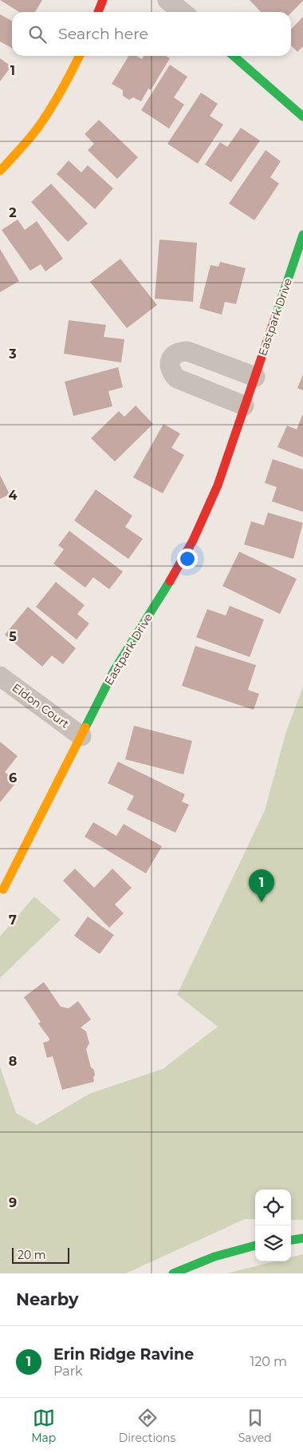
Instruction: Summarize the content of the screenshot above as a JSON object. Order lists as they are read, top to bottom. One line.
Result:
{"streets":{"street":["Eastpark Drive","Eldon Court"]},"crossings":[["Eastpark Drive","Eldon Court"]],"scale_bar":"20 m","page":{"search":"Search here","pins":"1","scale":"20 m","heading":"Nearby","list":[{"mark":"1","name":"Erin Ridge Ravine","note":"Park","value":"120 m"}],"nav":["Map","Directions","Saved"]},"grid":{"rows":["1","2","3","4","5","6","7","8","9"]}}
